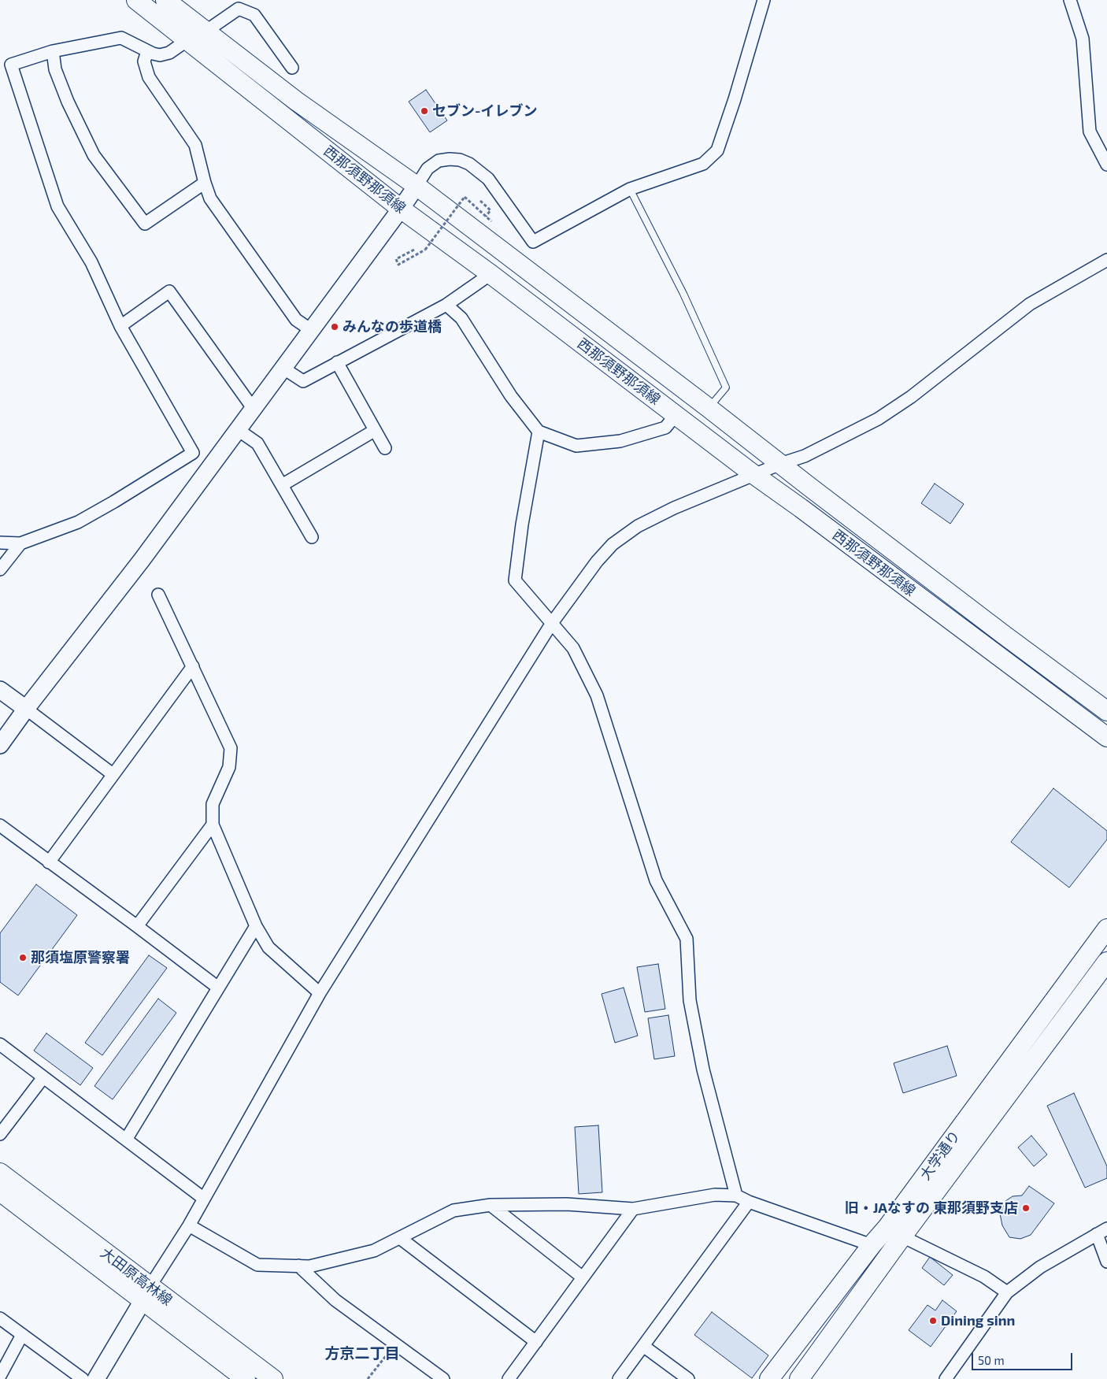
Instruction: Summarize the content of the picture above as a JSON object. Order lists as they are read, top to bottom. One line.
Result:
{"streets":{"main road":["西那須野那須線","大学通り","大田原高林線"]},"districts":["方京二丁目"],"places":["セブン-イレブン","みんなの歩道橋","那須塩原警察署","旧・JAなすの 東那須野支店","Dining sinn"],"scale_bar":"50 m"}
